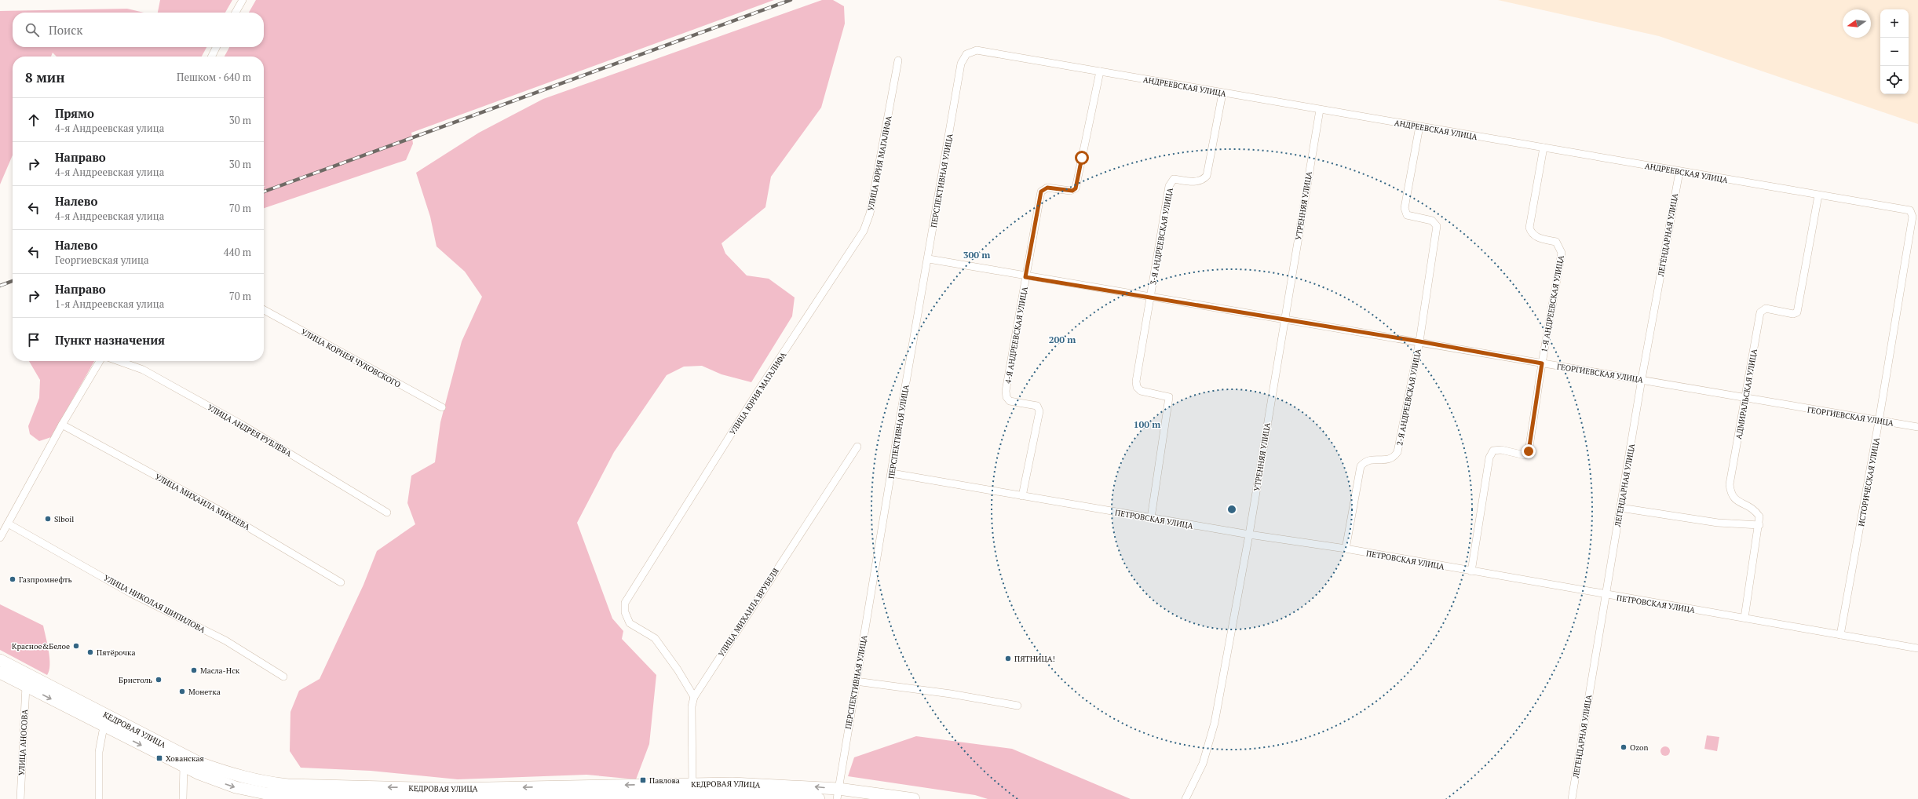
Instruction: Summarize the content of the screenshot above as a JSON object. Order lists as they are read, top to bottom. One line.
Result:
{"streets":{"main road":["КЕДРОВАЯ УЛИЦА"],"street":["АНДРЕЕВСКАЯ УЛИЦА","УЛИЦА ЮРИЯ МАГАЛИФА","ПЕРСПЕКТИВНАЯ УЛИЦА","УТРЕННЯЯ УЛИЦА","ЛЕГЕНДАРНАЯ УЛИЦА","3-Я АНДРЕЕВСКАЯ УЛИЦА","1-Я АНДРЕЕВСКАЯ УЛИЦА","4-Я АНДРЕЕВСКАЯ УЛИЦА","УЛИЦА КОРНЕЯ ЧУКОВСКОГО","ГЕОРГИЕВСКАЯ УЛИЦА","АДМИРАЛЬСКАЯ УЛИЦА","2-Я АНДРЕЕВСКАЯ УЛИЦА","УЛИЦА АНДРЕЯ РУБЛЁВА","ИСТОРИЧЕСКАЯ УЛИЦА","УЛИЦА МИХАИЛА МИХЕЕВА","ПЕТРОВСКАЯ УЛИЦА","УЛИЦА НИКОЛАЯ ШИПИЛОВА","УЛИЦА МИХАИЛА ВРУБЕЛЯ","УЛИЦА АНОСОВА"]},"crossings":[["АНДРЕЕВСКАЯ УЛИЦА","ПЕРСПЕКТИВНАЯ УЛИЦА"],["АНДРЕЕВСКАЯ УЛИЦА","УТРЕННЯЯ УЛИЦА"],["АНДРЕЕВСКАЯ УЛИЦА","ЛЕГЕНДАРНАЯ УЛИЦА"],["АНДРЕЕВСКАЯ УЛИЦА","3-Я АНДРЕЕВСКАЯ УЛИЦА"],["АНДРЕЕВСКАЯ УЛИЦА","1-Я АНДРЕЕВСКАЯ УЛИЦА"],["АНДРЕЕВСКАЯ УЛИЦА","4-Я АНДРЕЕВСКАЯ УЛИЦА"],["АНДРЕЕВСКАЯ УЛИЦА","АДМИРАЛЬСКАЯ УЛИЦА"],["АНДРЕЕВСКАЯ УЛИЦА","2-Я АНДРЕЕВСКАЯ УЛИЦА"],["АНДРЕЕВСКАЯ УЛИЦА","ИСТОРИЧЕСКАЯ УЛИЦА"],["УЛИЦА ЮРИЯ МАГАЛИФА","УЛИЦА МИХАИЛА ВРУБЕЛЯ"],["ПЕРСПЕКТИВНАЯ УЛИЦА","ГЕОРГИЕВСКАЯ УЛИЦА"],["ПЕРСПЕКТИВНАЯ УЛИЦА","ПЕТРОВСКАЯ УЛИЦА"],["ПЕРСПЕКТИВНАЯ УЛИЦА","КЕДРОВАЯ УЛИЦА"],["УТРЕННЯЯ УЛИЦА","ГЕОРГИЕВСКАЯ УЛИЦА"],["УТРЕННЯЯ УЛИЦА","ПЕТРОВСКАЯ УЛИЦА"],["ЛЕГЕНДАРНАЯ УЛИЦА","ГЕОРГИЕВСКАЯ УЛИЦА"],["ЛЕГЕНДАРНАЯ УЛИЦА","ПЕТРОВСКАЯ УЛИЦА"],["3-Я АНДРЕЕВСКАЯ УЛИЦА","ГЕОРГИЕВСКАЯ УЛИЦА"],["3-Я АНДРЕЕВСКАЯ УЛИЦА","ПЕТРОВСКАЯ УЛИЦА"],["1-Я АНДРЕЕВСКАЯ УЛИЦА","ГЕОРГИЕВСКАЯ УЛИЦА"],["1-Я АНДРЕЕВСКАЯ УЛИЦА","ПЕТРОВСКАЯ УЛИЦА"],["4-Я АНДРЕЕВСКАЯ УЛИЦА","ГЕОРГИЕВСКАЯ УЛИЦА"],["4-Я АНДРЕЕВСКАЯ УЛИЦА","ПЕТРОВСКАЯ УЛИЦА"],["ГЕОРГИЕВСКАЯ УЛИЦА","АДМИРАЛЬСКАЯ УЛИЦА"],["ГЕОРГИЕВСКАЯ УЛИЦА","2-Я АНДРЕЕВСКАЯ УЛИЦА"],["ГЕОРГИЕВСКАЯ УЛИЦА","ИСТОРИЧЕСКАЯ УЛИЦА"],["АДМИРАЛЬСКАЯ УЛИЦА","ПЕТРОВСКАЯ УЛИЦА"],["2-Я АНДРЕЕВСКАЯ УЛИЦА","ПЕТРОВСКАЯ УЛИЦА"],["ИСТОРИЧЕСКАЯ УЛИЦА","ПЕТРОВСКАЯ УЛИЦА"],["УЛИЦА МИХАИЛА ВРУБЕЛЯ","КЕДРОВАЯ УЛИЦА"],["КЕДРОВАЯ УЛИЦА","УЛИЦА АНОСОВА"]],"places":{"other":["Slboil","Газпромнефть","Красное&Белое","Пятёрочка","ПЯТНИЦА!","Масла-Нск","Бристоль","Монетка","Ozon"],"transit":["Хованская","Павлова"]},"north":"left","page":{"map_buttons":["+","−"],"search":"Поиск","heading":["8 мин","Пешком · 640 m"],"list":[["Прямо","4-я Андреевская улица","30 m"],["Направо","4-я Андреевская улица","30 m"],["Налево","4-я Андреевская улица","70 m"],["Налево","Георгиевская улица","440 m"],["Направо","1-я Андреевская улица","70 m"],"Пункт назначения"]},"rings":["300 m","200 m","100 m"]}
